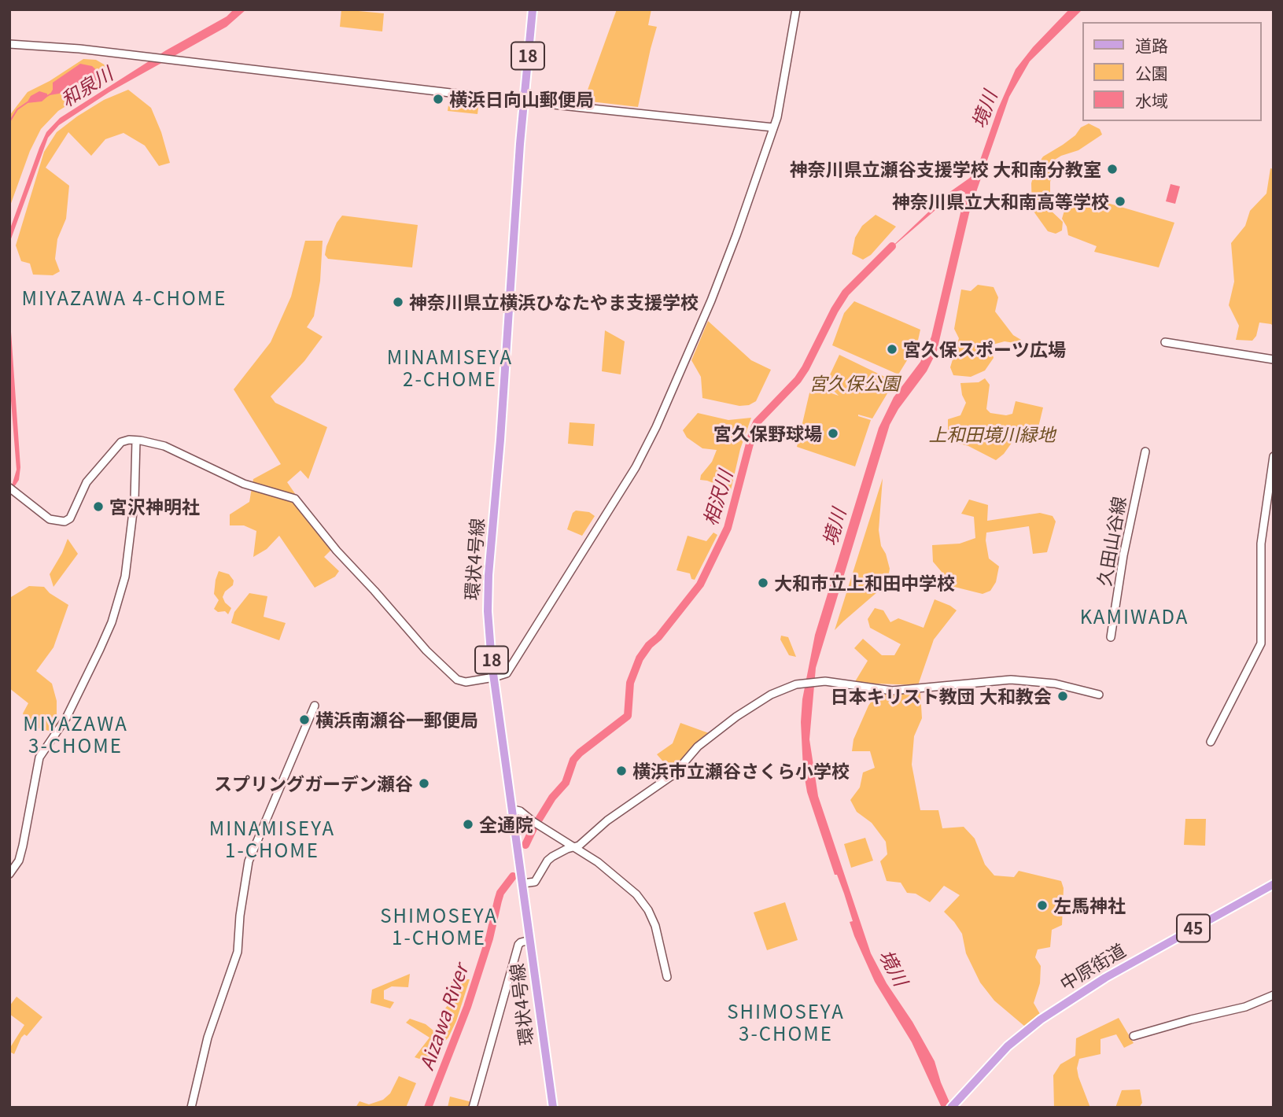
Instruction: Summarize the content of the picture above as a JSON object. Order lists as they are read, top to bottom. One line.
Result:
{"streets":{"main road":["18","環状4号線","45","中原街道"],"street":["久田山谷線"]},"districts":["MIYAZAWA 4-CHOME","MINAMISEYA 2-CHOME","KAMIWADA","MIYAZAWA 3-CHOME","MINAMISEYA 1-CHOME","SHIMOSEYA 1-CHOME","SHIMOSEYA 3-CHOME"],"water":["和泉川","境川","相沢川","Aizawa River"],"parks":["宮久保公園","上和田境川緑地"],"places":["横浜日向山郵便局","神奈川県立瀬谷支援学校 大和南分教室","神奈川県立大和南高等学校","神奈川県立横浜ひなたやま支援学校","宮久保スポーツ広場","宮久保野球場","宮沢神明社","大和市立上和田中学校","日本キリスト教団 大和教会","横浜南瀬谷一郵便局","横浜市立瀬谷さくら小学校","スプリングガーデン瀬谷","全通院","左馬神社"],"legend":["道路","公園","水域"]}
